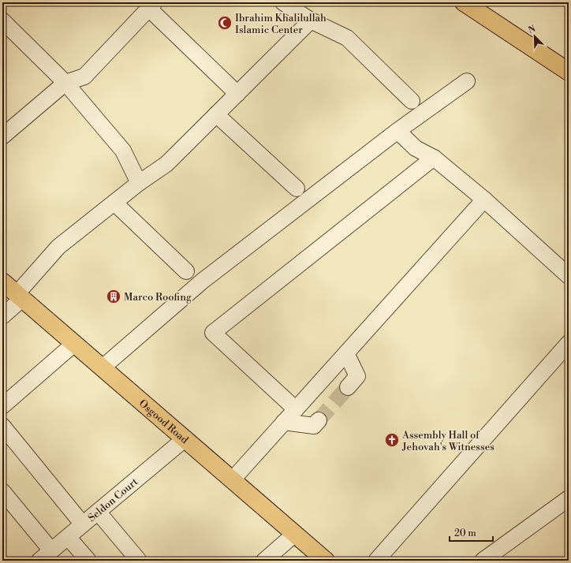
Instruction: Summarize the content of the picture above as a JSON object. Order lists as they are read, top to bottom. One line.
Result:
{"streets":{"main road":["Osgood Road"],"street":["Seldon Court"]},"crossings":[["Osgood Road","Seldon Court"]],"places":{"mosque":["Ibrahim Khalilullah Islamic Center"],"building":["Marco Roofing"],"church":["Assembly Hall of Jehovah's Witnesses"]},"scale_bar":"20 m","north":"top left"}
